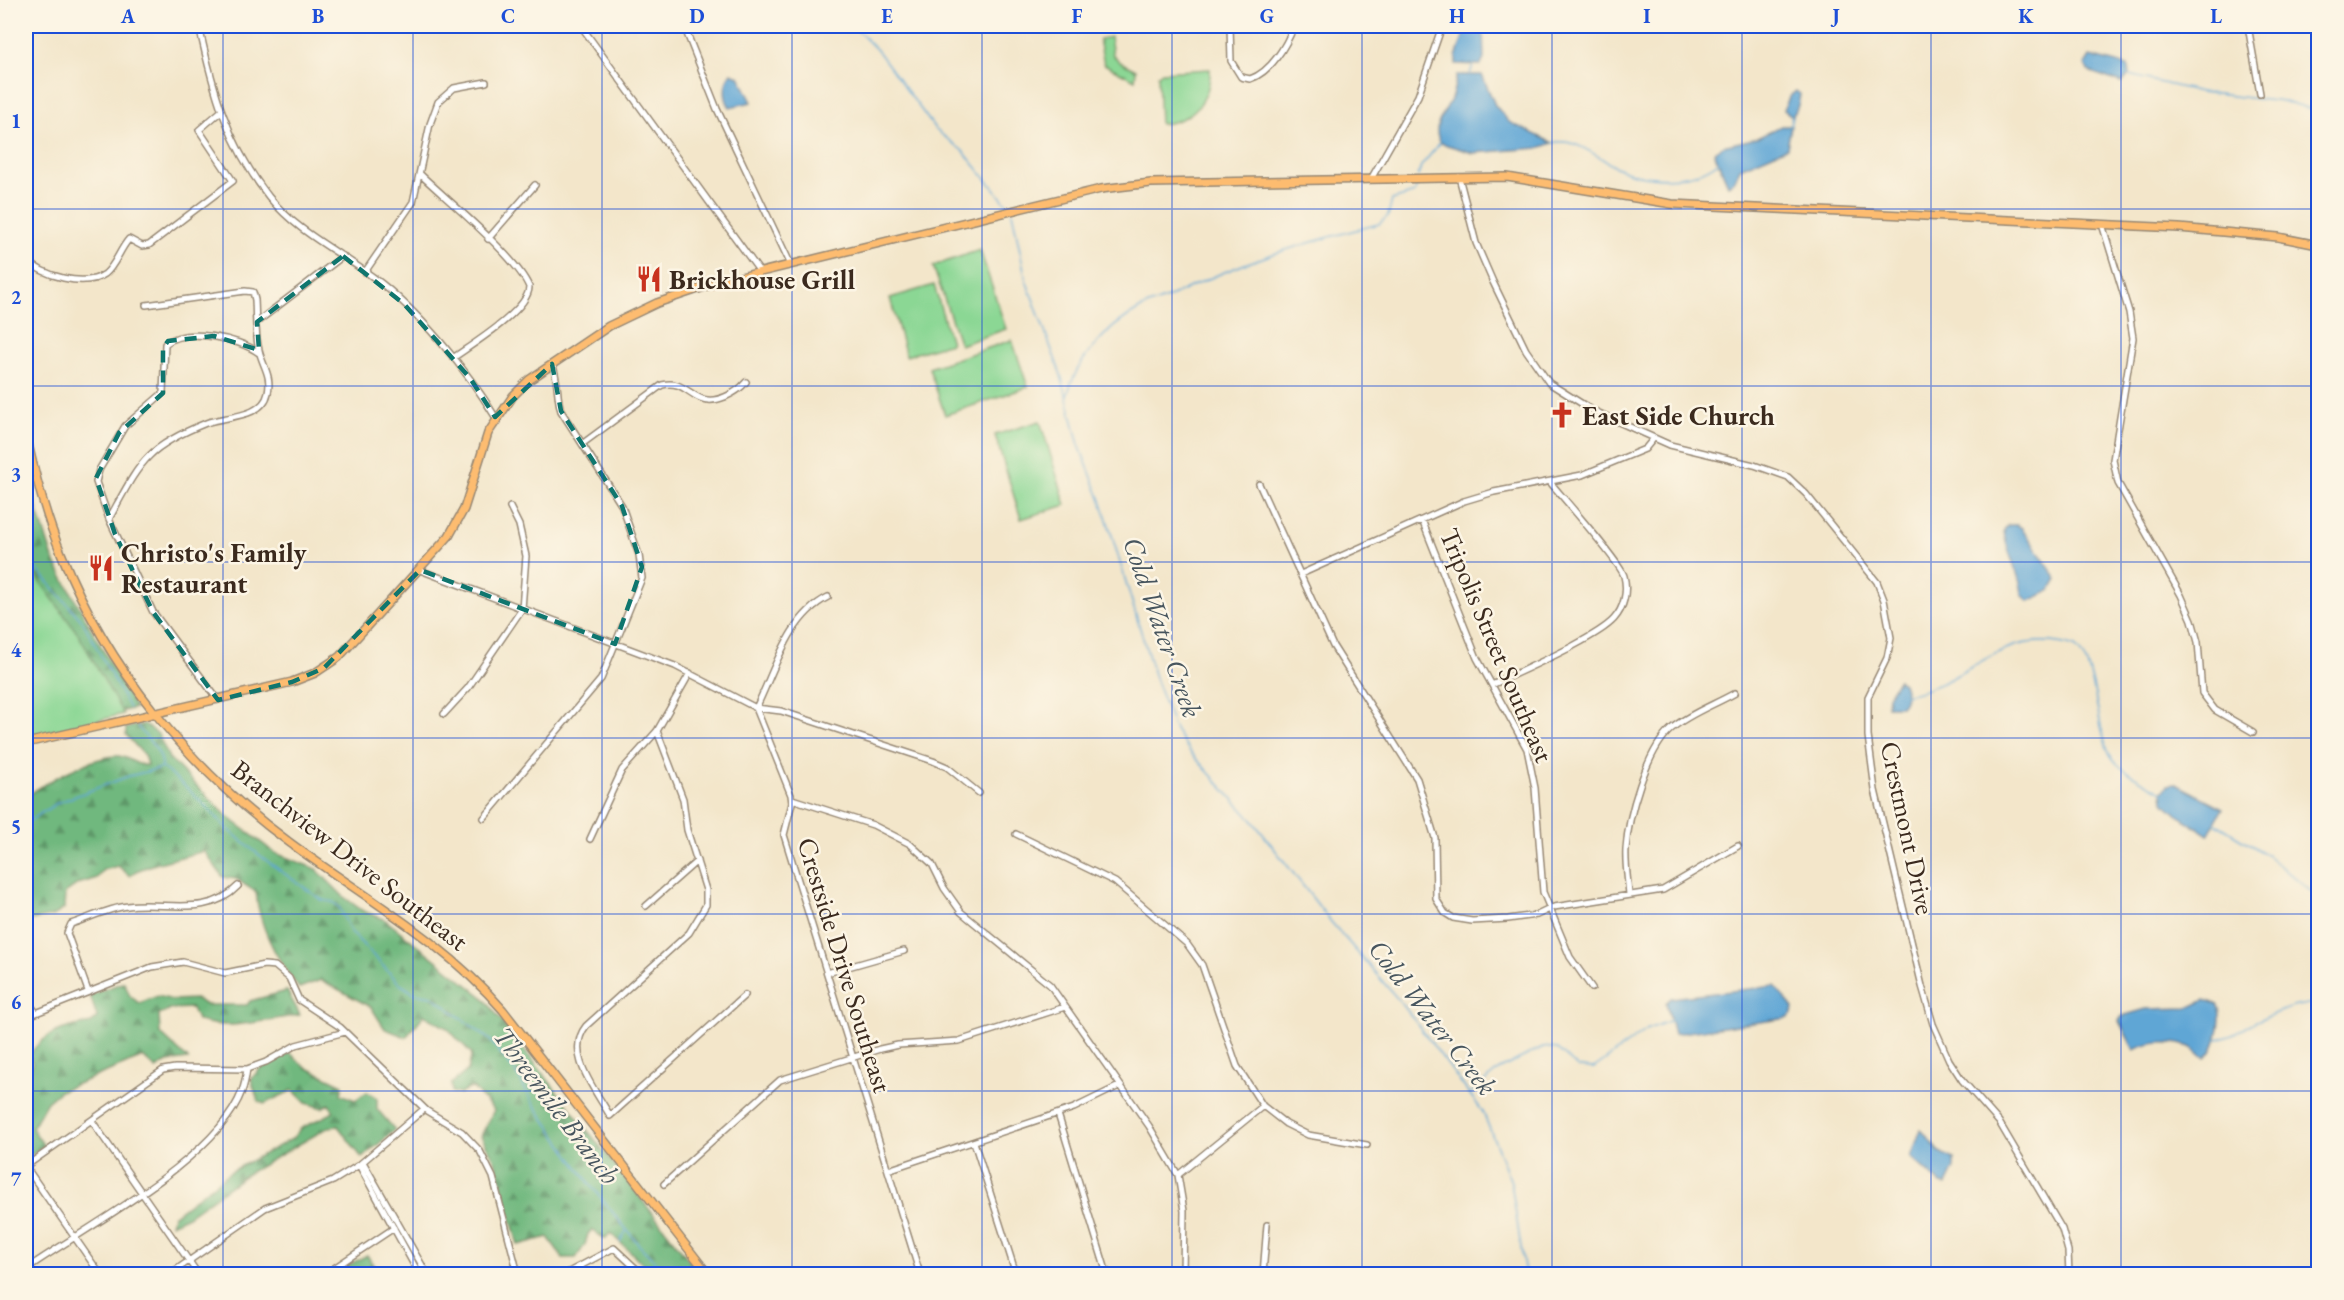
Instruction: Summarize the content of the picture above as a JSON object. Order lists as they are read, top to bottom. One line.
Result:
{"streets":{"main road":["Branchview Drive Southeast"],"street":["Tripolis Street Southeast","Crestmont Drive","Crestside Drive Southeast"]},"water":["Cold Water Creek","Threemile Branch"],"places":{"restaurant":["Brickhouse Grill","Christo's Family Restaurant"],"church":["East Side Church"]},"grid":{"columns":["A","B","C","D","E","F","G","H","I","J","K","L"],"rows":["1","2","3","4","5","6","7"]}}
